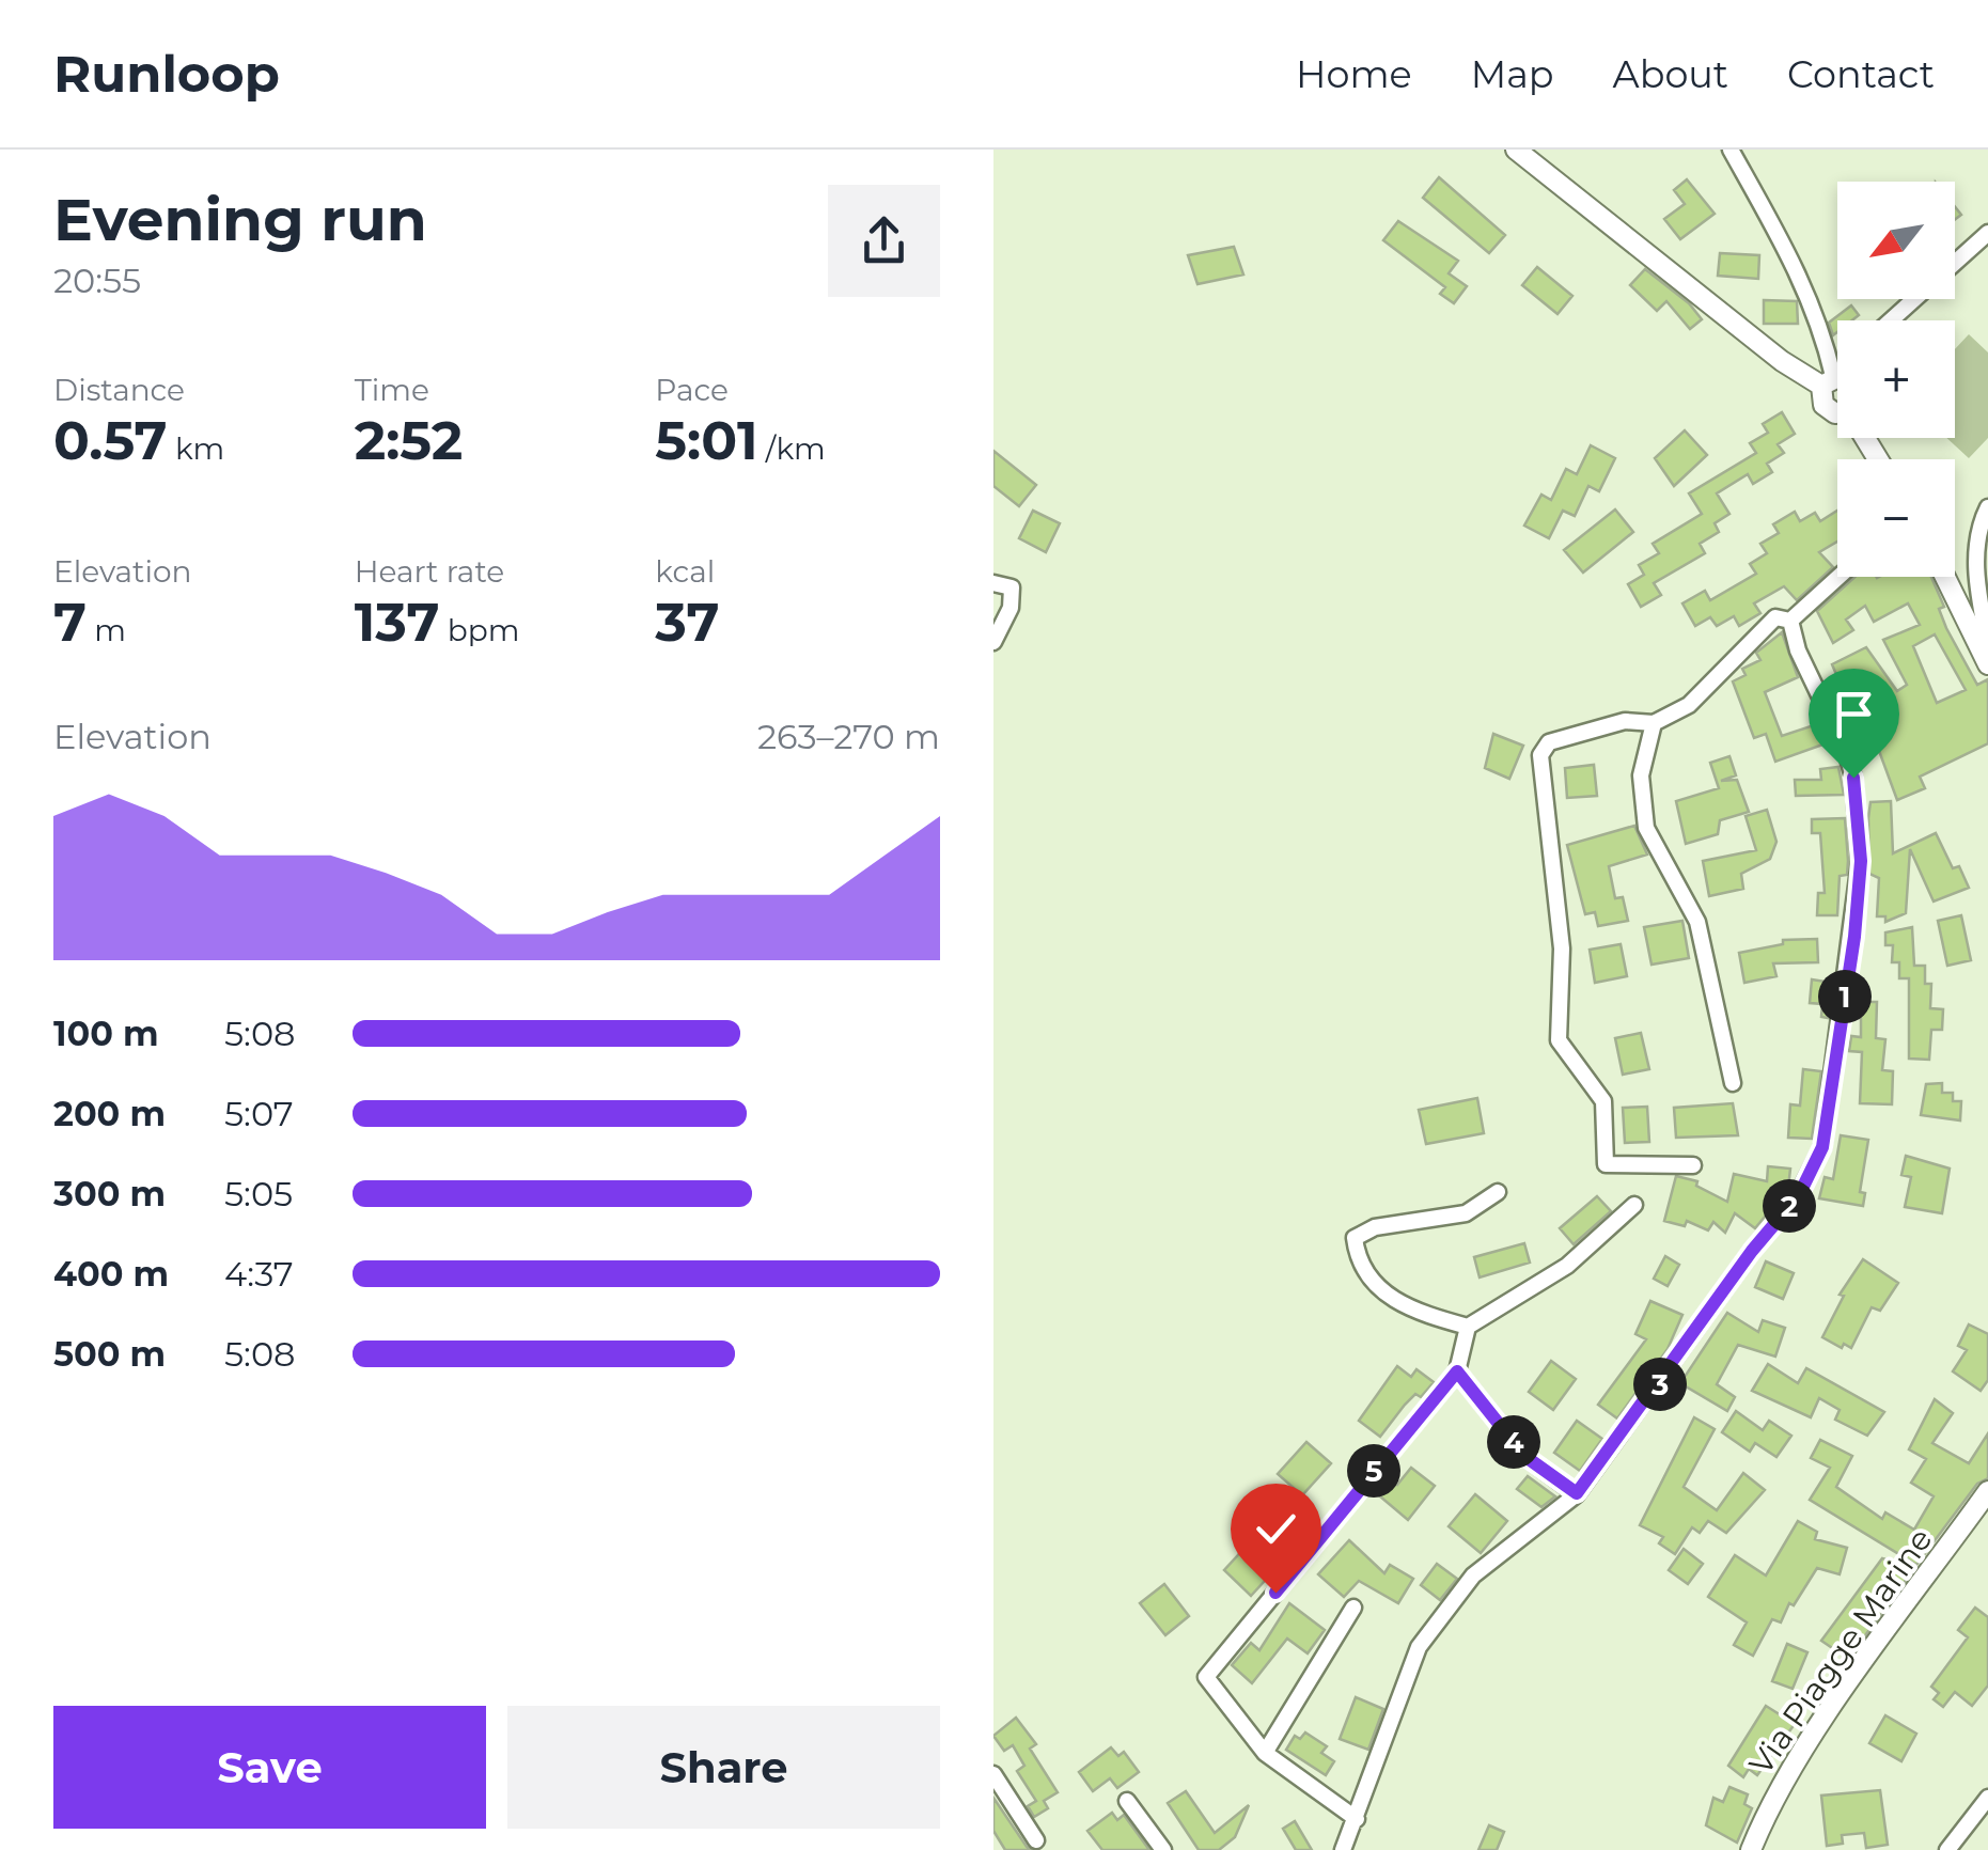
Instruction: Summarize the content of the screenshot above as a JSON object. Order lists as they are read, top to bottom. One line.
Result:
{"streets":{"street":["Via Piagge Marine"]},"north":"bottom left","page":{"header":"Runloop","nav":["Home","Map","About","Contact"],"heading":["Evening run","20:55"],"map_buttons":["+","−"],"stats":[["Distance","0.57 km"],["Time","2:52"],["Pace","5:01 /km"],["Elevation","7 m"],["Heart rate","137 bpm"],["kcal","37"]],"chart":["Elevation","263–270 m"],"pins":["1","2","3","4","5"],"list":[{"name":"100 m","note":"5:08"},{"name":"200 m","note":"5:07"},{"name":"300 m","note":"5:05"},{"name":"400 m","note":"4:37"},{"name":"500 m","note":"5:08"}],"buttons":["Save","Share"]}}
